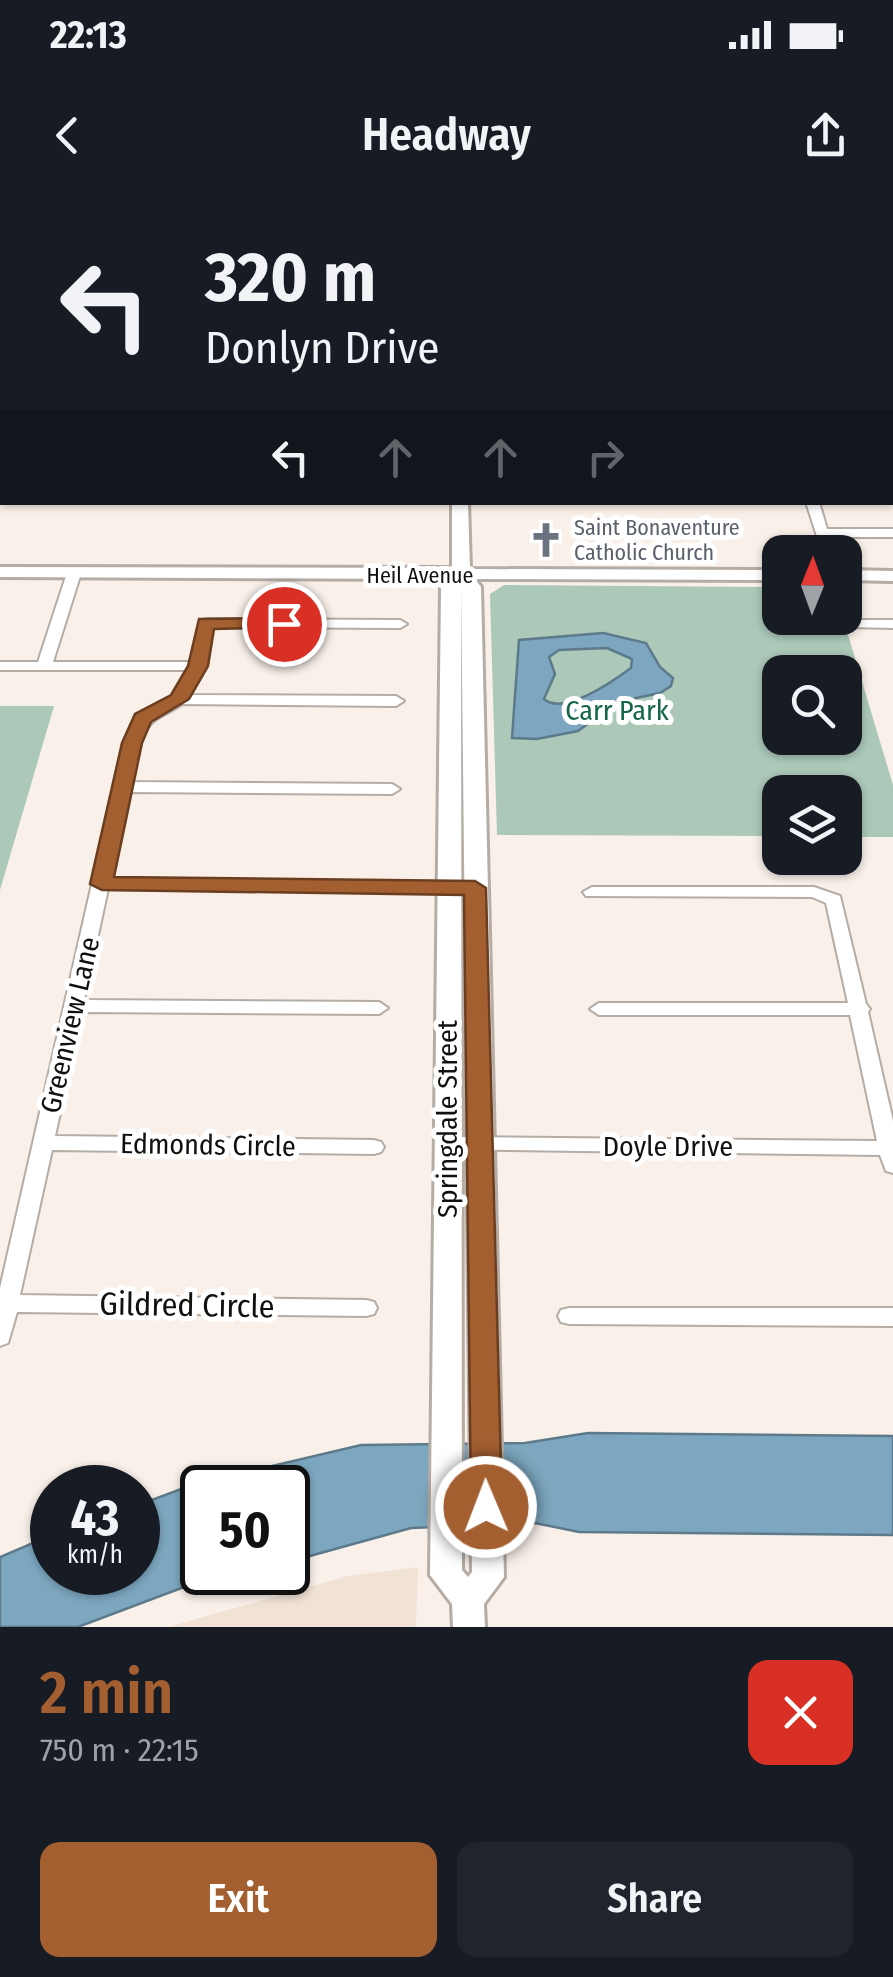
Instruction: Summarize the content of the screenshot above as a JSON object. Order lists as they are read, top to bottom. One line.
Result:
{"streets":{"main road":["Heil Avenue","Springdale Street"],"street":["Greenview Lane","Edmonds Circle","Doyle Drive","Gildred Circle"]},"crossings":[["Heil Avenue","Springdale Street"],["Greenview Lane","Edmonds Circle"],["Greenview Lane","Gildred Circle"],["Springdale Street","Doyle Drive"]],"parks":["Carr Park"],"places":{"church":["Saint Bonaventure Catholic Church"]},"north":"top","page":{"status":"22:13","header":"Headway","turn":["320 m","Donlyn Drive"],"speed":"43 km/h","limit":"50","heading":["2 min","750 m · 22:15"],"buttons":["Exit","Share"]}}
